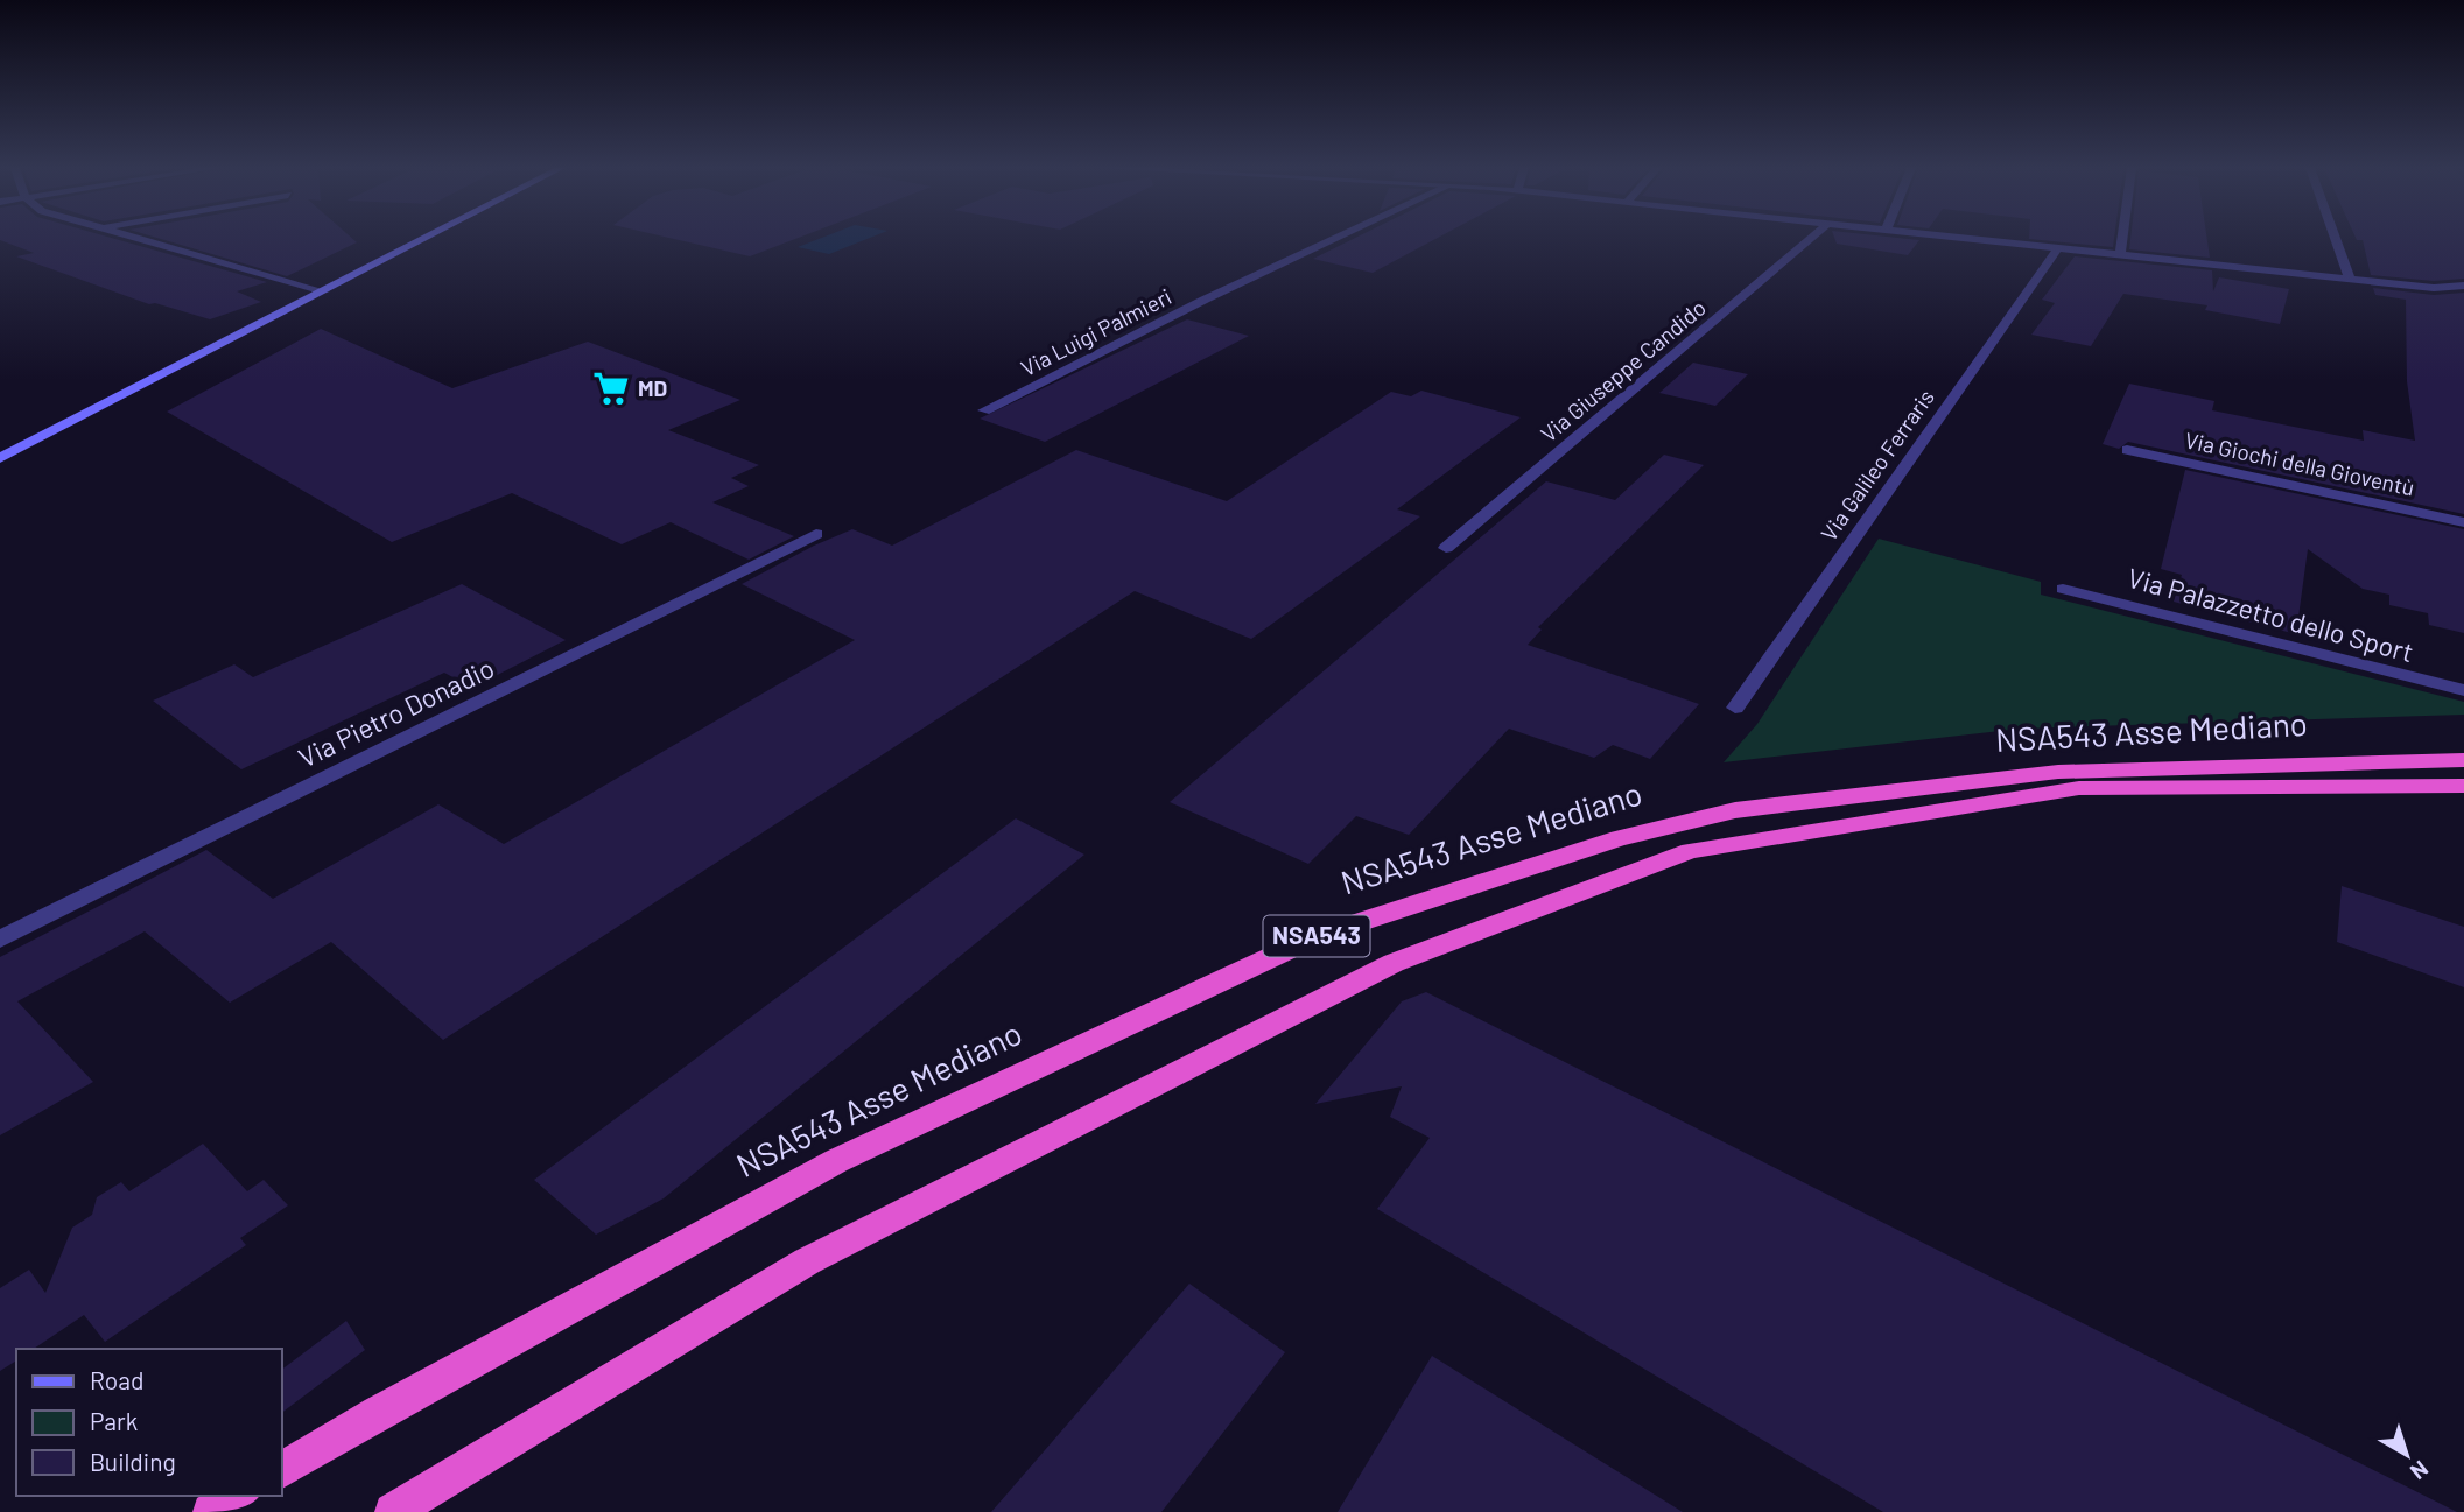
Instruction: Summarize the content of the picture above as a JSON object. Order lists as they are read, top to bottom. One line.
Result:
{"streets":{"highway":["NSA543 Asse Mediano","NSA543"],"street":["Via Luigi Palmieri","Via Giuseppe Candido","Via Giochi della Gioventù","Via Galileo Ferraris","Via Palazzetto dello Sport","Via Pietro Donadio"]},"places":{"supermarket":["MD"]},"legend":["Road","Park","Building"],"north":"bottom right"}
